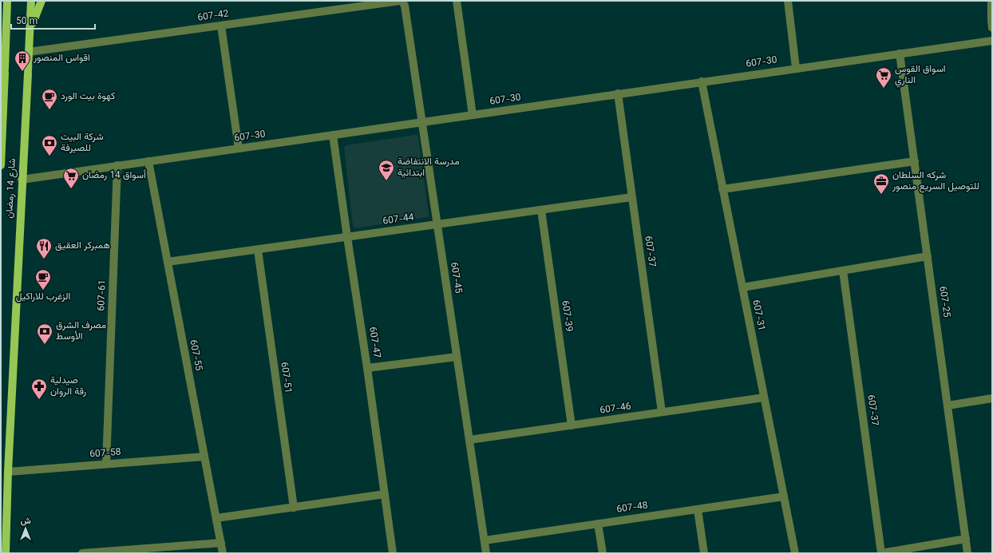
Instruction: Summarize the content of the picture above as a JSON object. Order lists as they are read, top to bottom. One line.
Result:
{"streets":{"main road":["شارع 14 رمضان"],"street":["607-42","607-30","607-44","607-37","607-45","607-61","607-25","607-31","607-39","607-47","607-55","607-51","607-46","607-58","607-48"]},"crossings":[["607-42","شارع 14 رمضان"],["607-42","607-45"],["607-30","شارع 14 رمضان"],["607-30","607-37"],["607-30","607-45"],["607-30","607-61"],["607-30","607-25"],["607-30","607-31"],["607-30","607-47"],["607-30","607-55"],["شارع 14 رمضان","607-58"],["607-44","607-37"],["607-44","607-45"],["607-44","607-39"],["607-44","607-47"],["607-44","607-55"],["607-44","607-51"],["607-37","607-46"],["607-45","607-46"],["607-45","607-48"],["607-61","607-58"],["607-31","607-46"],["607-31","607-48"],["607-39","607-46"],["607-55","607-58"]],"places":{"building":["اقواس المنصور"],"supermarket":["اسواق القوس الناري","أسواق 14 رمضان"],"cafe":["كهوة بيت الورد","الزغرب للاراكيل"],"bank":["شركة البيت للصيرفة","مصرف الشرق الأوسط"],"school or university":["مدرسة الانتفاضة ابتدائية"],"office":["شركه السلطان للتوصيل السريع منصور"],"restaurant":["همبركر العقيق"],"pharmacy":["صيدلية رقة الروان"]},"scale_bar":"50 m","north":"top"}
